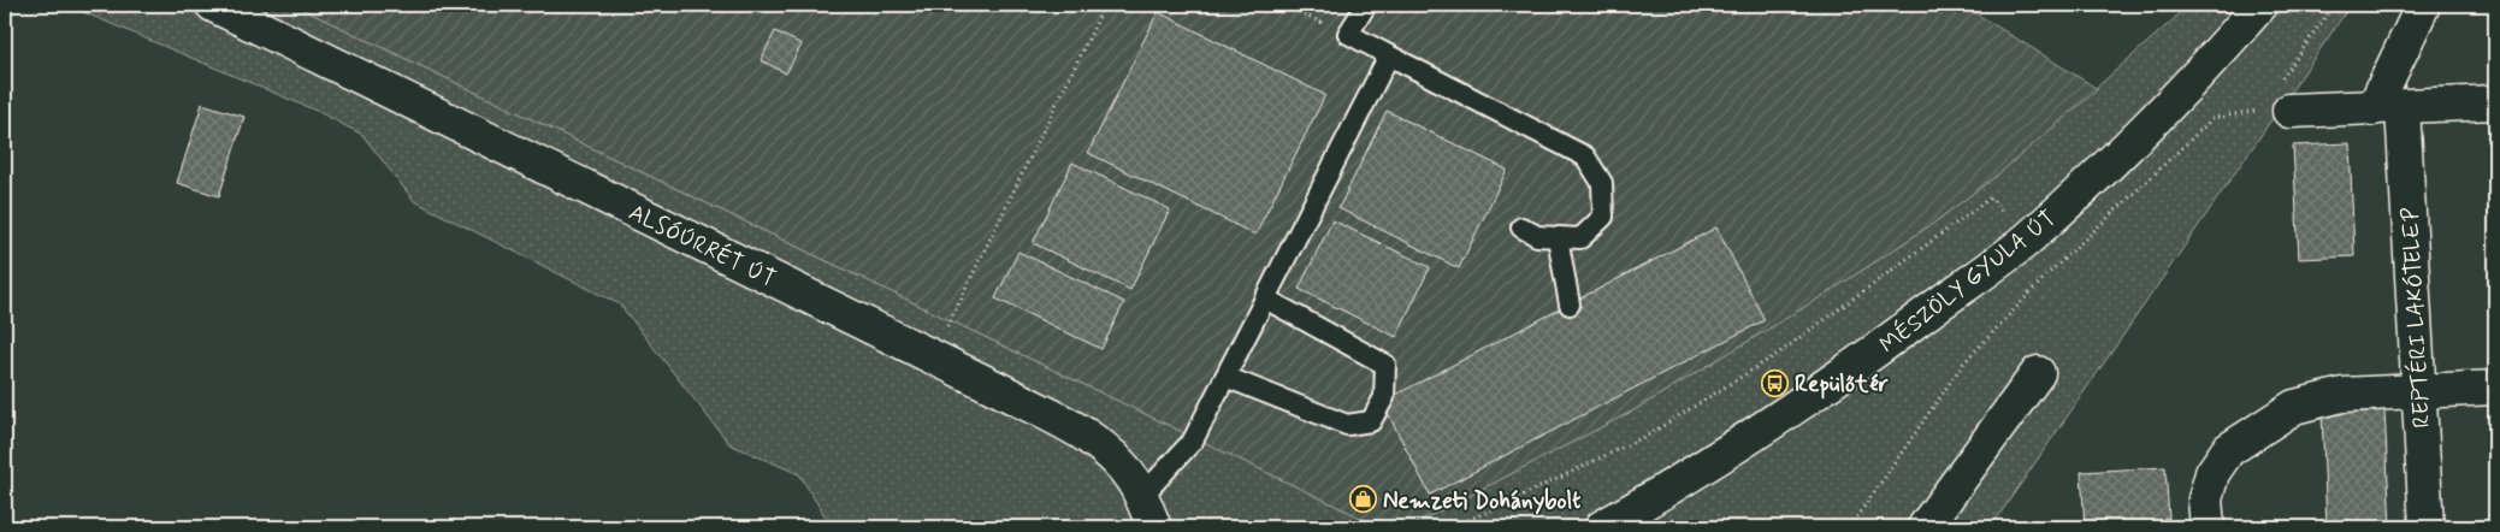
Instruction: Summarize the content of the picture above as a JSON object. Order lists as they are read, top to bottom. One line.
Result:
{"streets":{"street":["ALSÓÚRRÉT ÚT","MÉSZÖLY GYULA ÚT","REPTÉRI LAKÓTELEP"]},"places":{"bus stop":["Repülőtér"],"shop":["Nemzeti Dohánybolt"]}}
